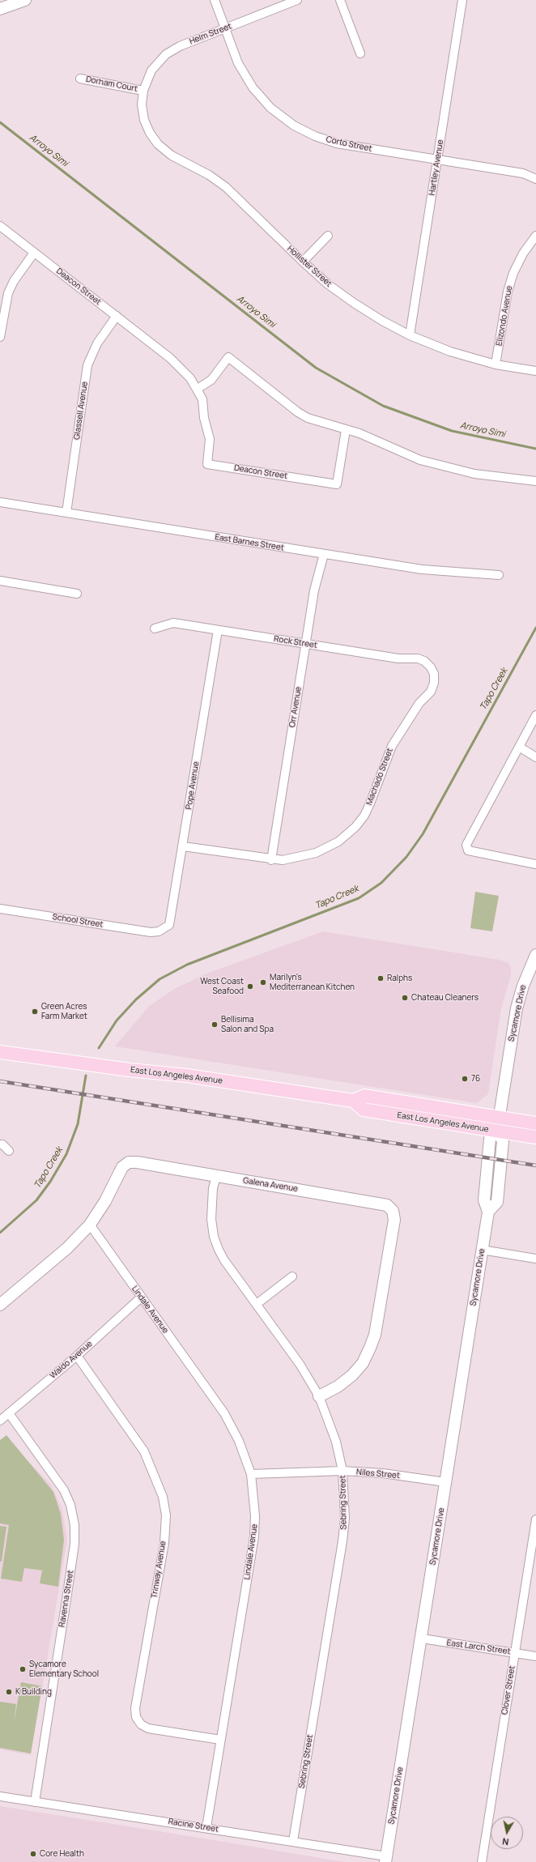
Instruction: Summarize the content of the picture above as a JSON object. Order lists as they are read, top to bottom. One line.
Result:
{"streets":{"main road":["Sycamore Drive","East Los Angeles Avenue","Galena Avenue"],"street":["Helm Street","Dorham Court","Corto Street","Hartley Avenue","Hollister Street","Deacon Street","Elizondo Avenue","Glassell Avenue","East Barnes Street","Rock Street","Orr Avenue","Machado Street","Pope Avenue","School Street","Lindale Avenue","Waldo Avenue","Niles Street","Sebring Street","Trinway Avenue","Ravenna Street","East Larch Street","Clover Street","Racine Street"]},"crossings":[["Helm Street","Dorham Court"],["Helm Street","Corto Street"],["Helm Street","Hollister Street"],["Dorham Court","Hollister Street"],["Corto Street","Hartley Avenue"],["Hartley Avenue","Hollister Street"],["Hollister Street","Elizondo Avenue"],["Deacon Street","Glassell Avenue"],["Glassell Avenue","East Barnes Street"],["East Barnes Street","Orr Avenue"],["Rock Street","Orr Avenue"],["Rock Street","Machado Street"],["Rock Street","Pope Avenue"],["Orr Avenue","Machado Street"],["Machado Street","Pope Avenue"],["Pope Avenue","School Street"],["Sycamore Drive","East Los Angeles Avenue"],["Sycamore Drive","Niles Street"],["Sycamore Drive","East Larch Street"],["Sycamore Drive","Racine Street"],["Galena Avenue","Lindale Avenue"],["Galena Avenue","Sebring Street"],["Lindale Avenue","Waldo Avenue"],["Lindale Avenue","Niles Street"],["Lindale Avenue","Trinway Avenue"],["Lindale Avenue","Racine Street"],["Waldo Avenue","Trinway Avenue"],["Waldo Avenue","Ravenna Street"],["Niles Street","Sebring Street"],["Sebring Street","Racine Street"],["Ravenna Street","Racine Street"],["East Larch Street","Clover Street"]],"water":["Arroyo Simi","Tapo Creek"],"places":["Ralphs","Marilyn's Mediterranean Kitchen","West Coast Seafood","Chateau Cleaners","Green Acres Farm Market","Bellisima Salon and Spa","76","Sycamore Elementary School","K Building","Core Health"],"north":"bottom"}
